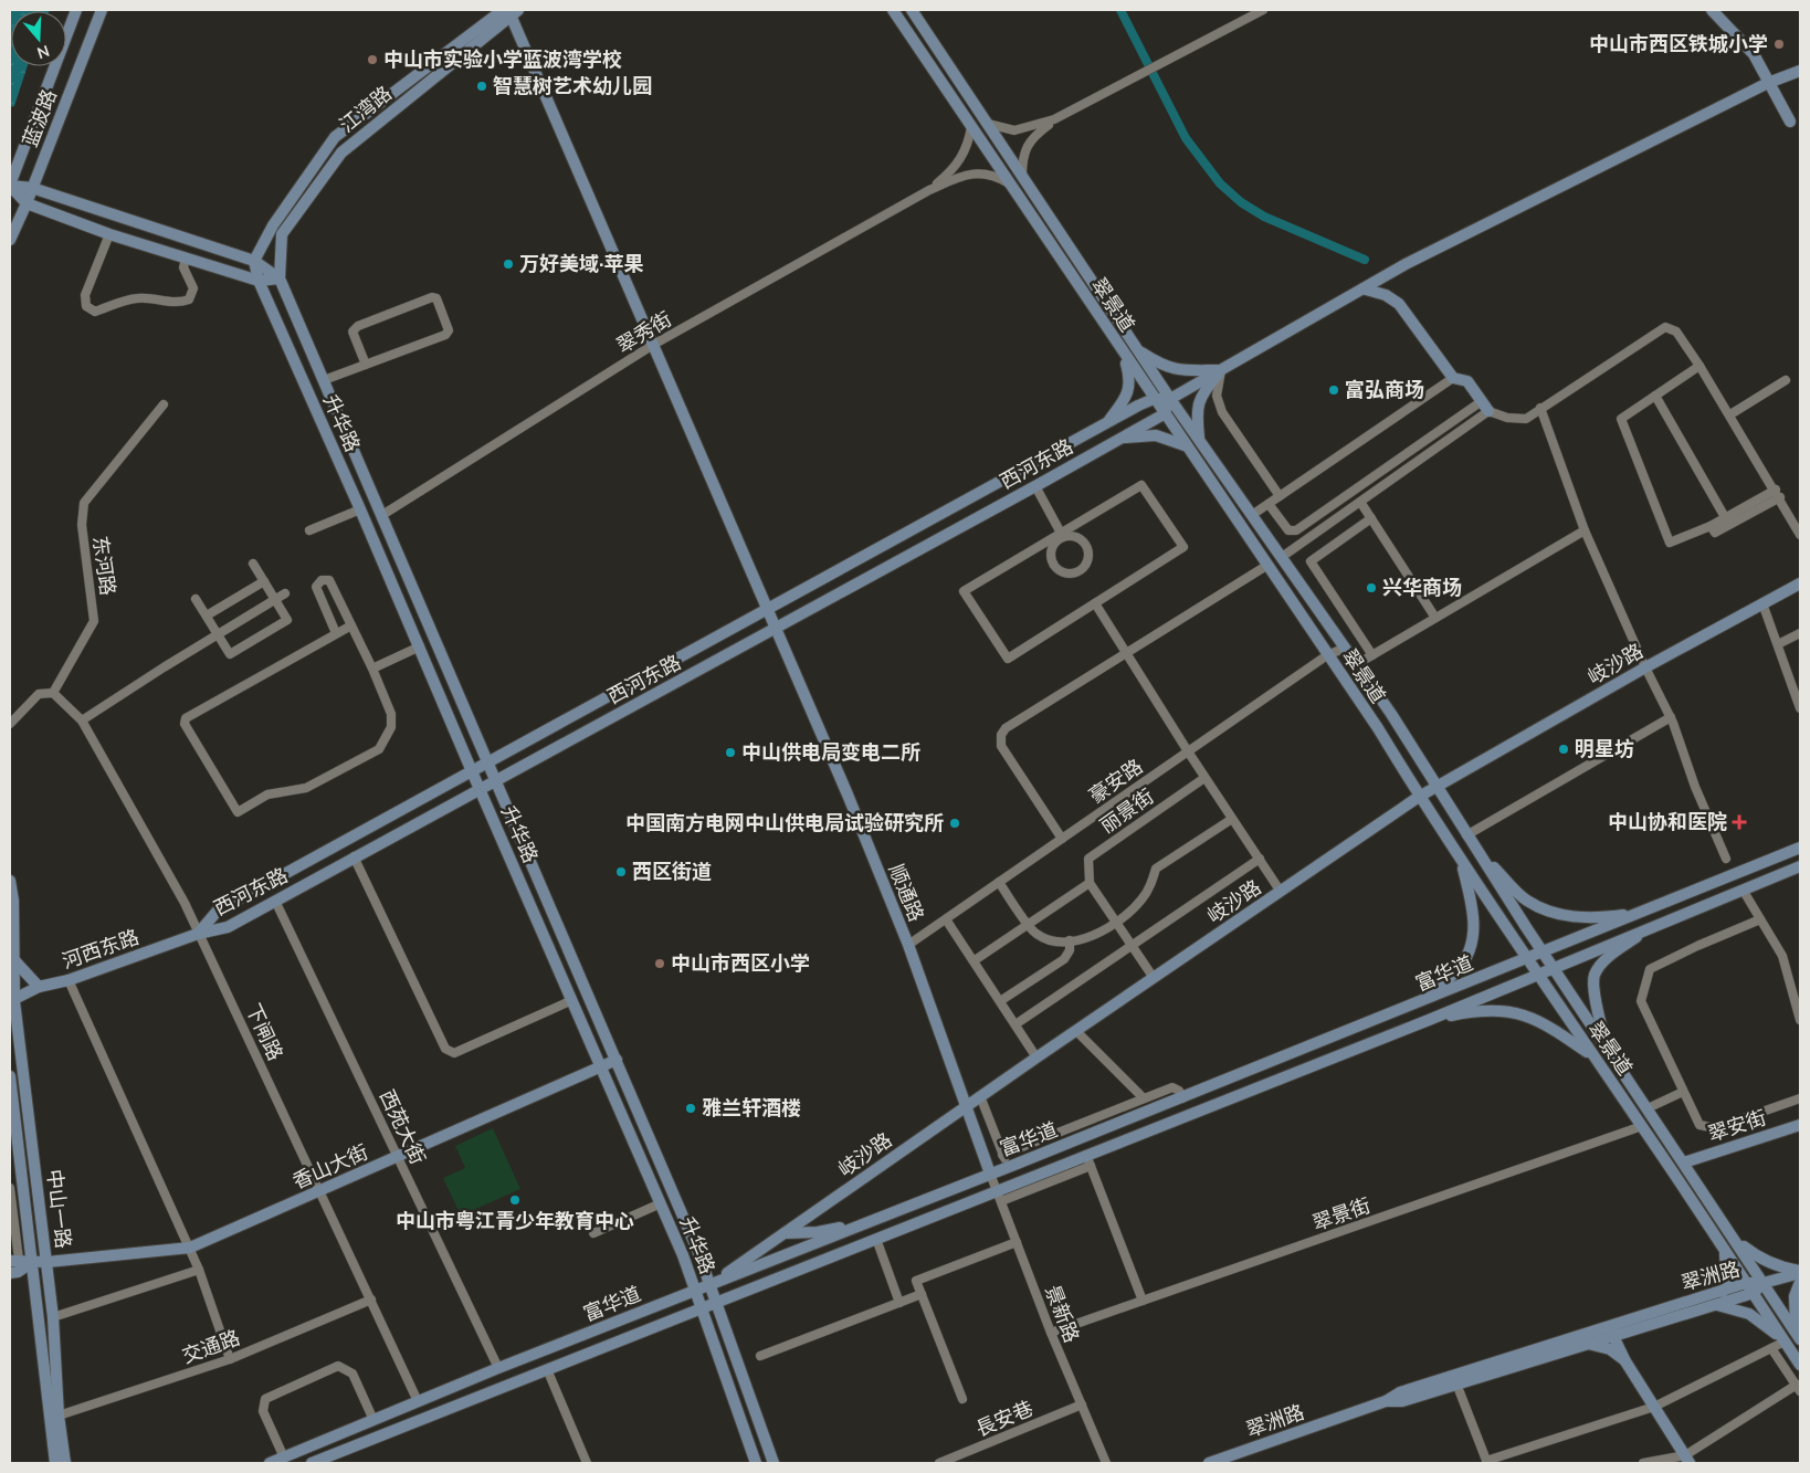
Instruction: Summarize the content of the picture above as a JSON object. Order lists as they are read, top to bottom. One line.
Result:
{"streets":{"street":["江湾路","蓝波路","翠景道","翠秀街","升华路","西河东路","东河路","岐沙路","豪安路","丽景街","顺通路","河西东路","富华道","下闸路","翠安街","西苑大街","香山大街","中山一路","翠景街","翠洲路","景新路","交通路","長安巷"]},"crossings":[["江湾路","升华路"],["江湾路","顺通路"],["翠景道","西河东路"],["翠景道","岐沙路"],["翠景道","豪安路"],["翠景道","富华道"],["翠景道","翠安街"],["翠景道","翠景街"],["翠景道","翠洲路"],["翠秀街","升华路"],["翠秀街","顺通路"],["升华路","西河东路"],["升华路","岐沙路"],["升华路","富华道"],["升华路","香山大街"],["西河东路","顺通路"],["西河东路","河西东路"],["西河东路","下闸路"],["西河东路","西苑大街"],["东河路","下闸路"],["岐沙路","顺通路"],["岐沙路","富华道"],["豪安路","顺通路"],["顺通路","富华道"],["顺通路","景新路"],["河西东路","下闸路"],["河西东路","中山一路"],["富华道","下闸路"],["富华道","西苑大街"],["富华道","景新路"],["下闸路","香山大街"],["下闸路","交通路"],["西苑大街","香山大街"],["香山大街","中山一路"],["中山一路","交通路"],["翠景街","景新路"],["景新路","長安巷"]],"places":{"other":["中山市西区铁城小学","中山市实验小学蓝波湾学校","智慧树艺术幼儿园","万好美域·苹果","富弘商场","兴华商场","明星坊","中山供电局变电二所","中国南方电网中山供电局试验研究所","西区街道","中山市西区小学","雅兰轩酒楼","中山市粤江青少年教育中心"],"health":["中山协和医院"]},"north":"bottom"}
